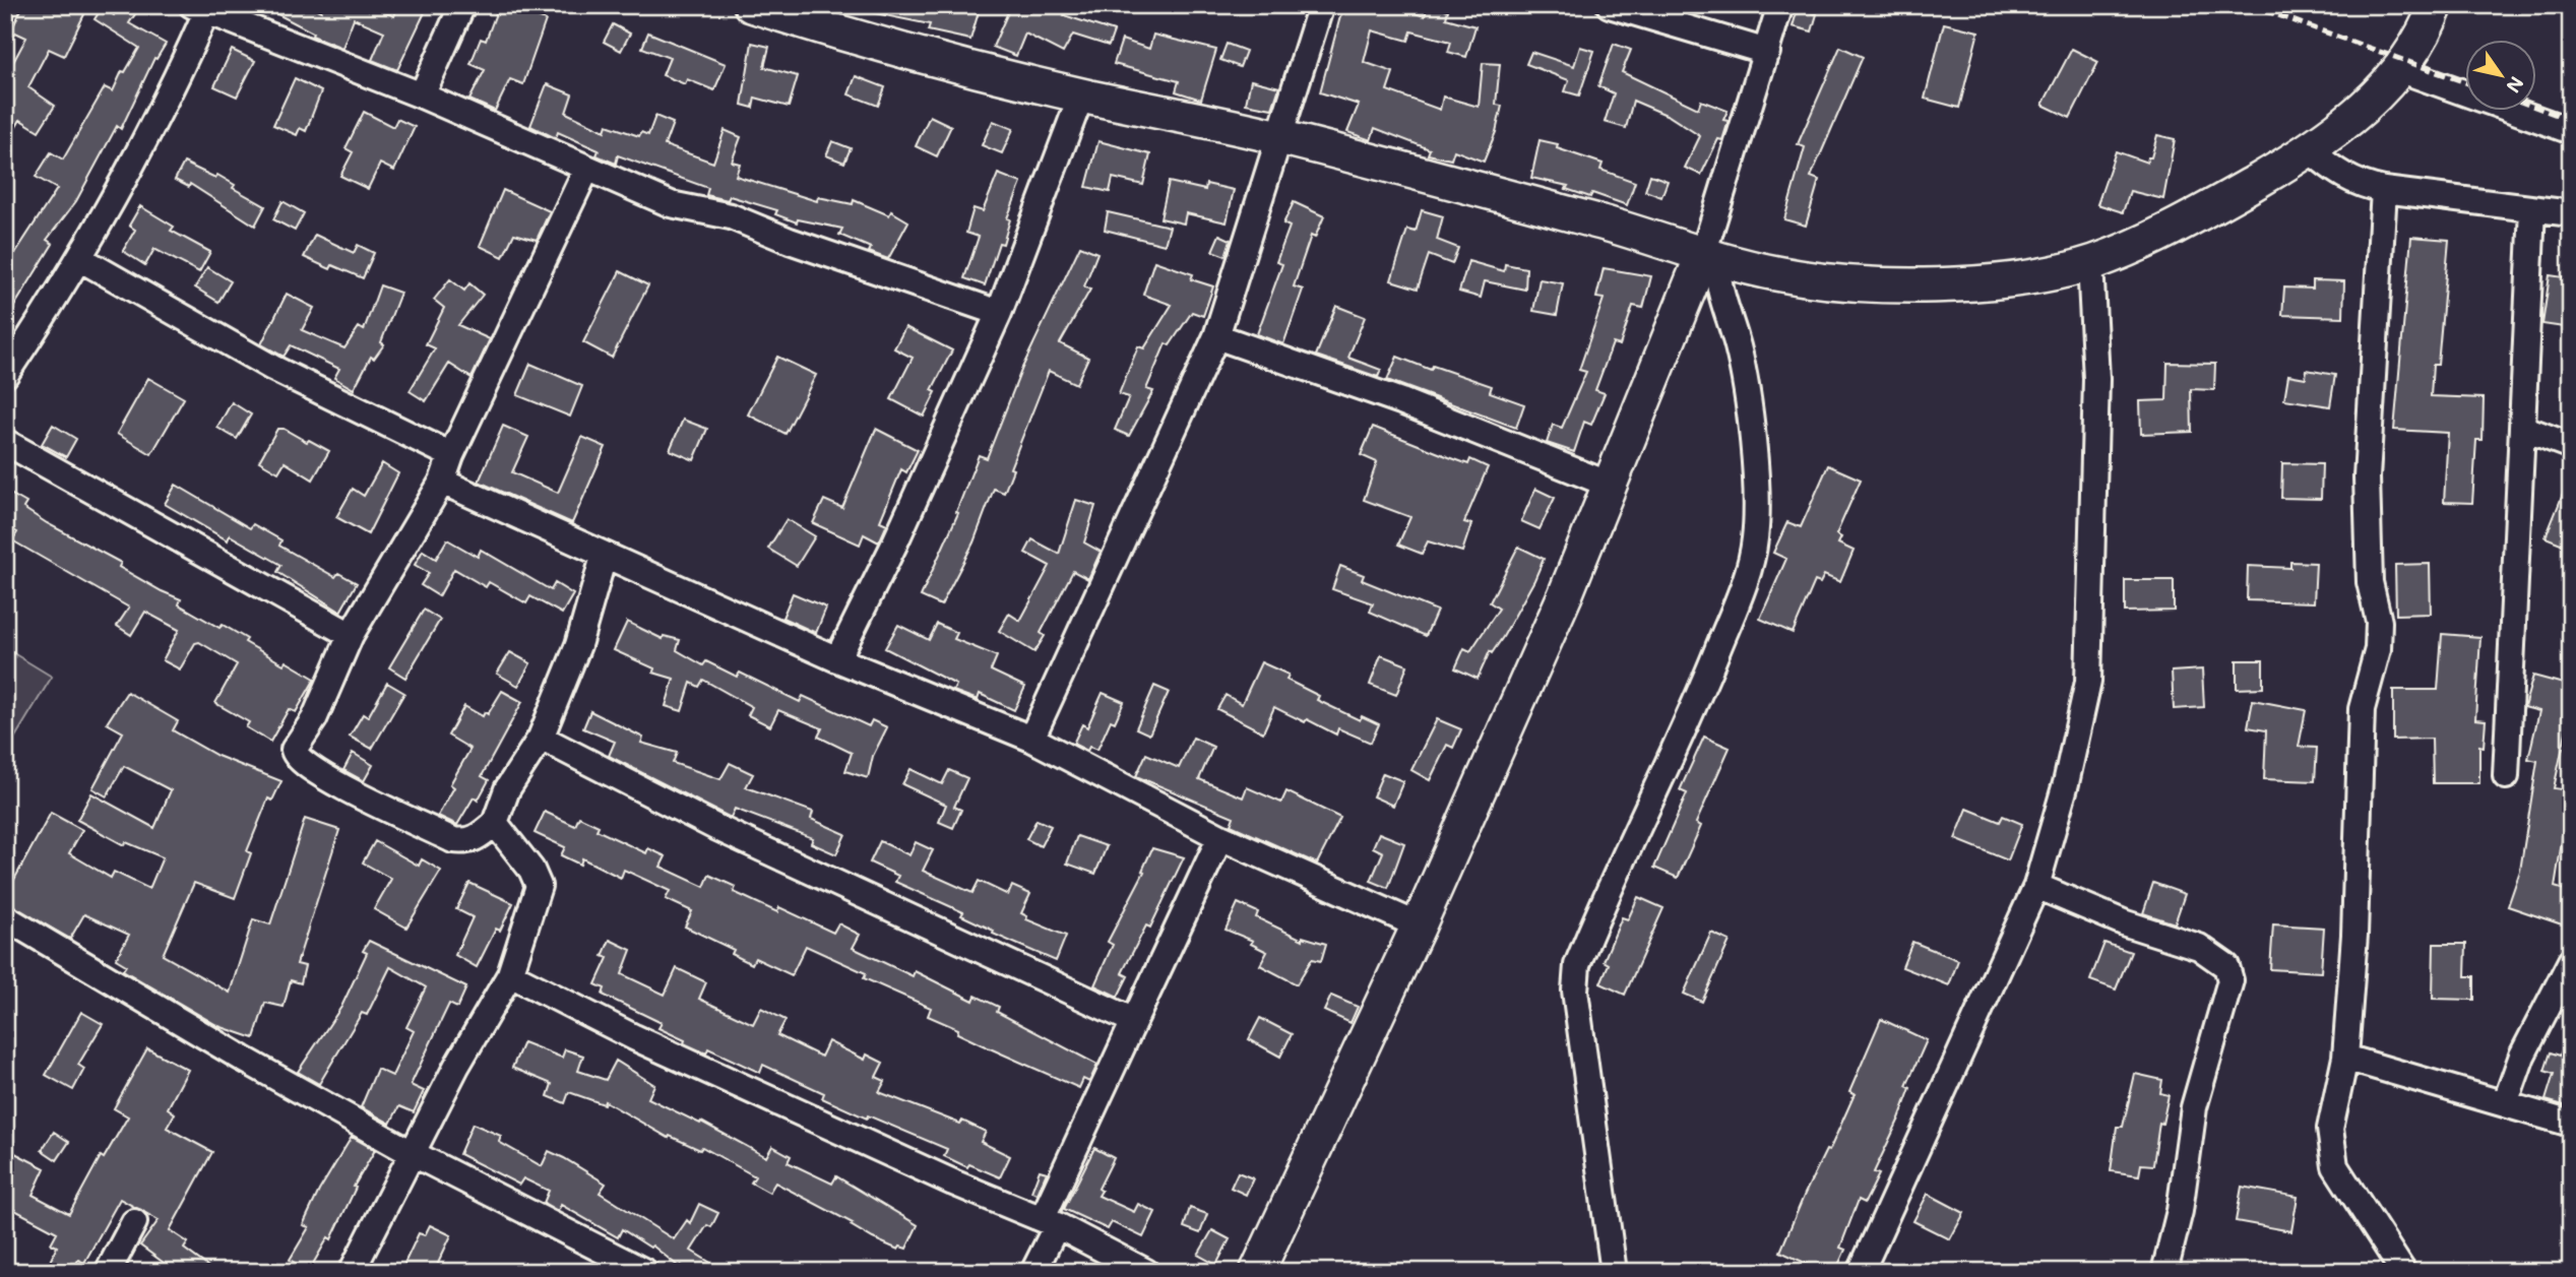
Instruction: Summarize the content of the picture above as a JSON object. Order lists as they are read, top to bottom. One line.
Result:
{"north":"bottom right"}
